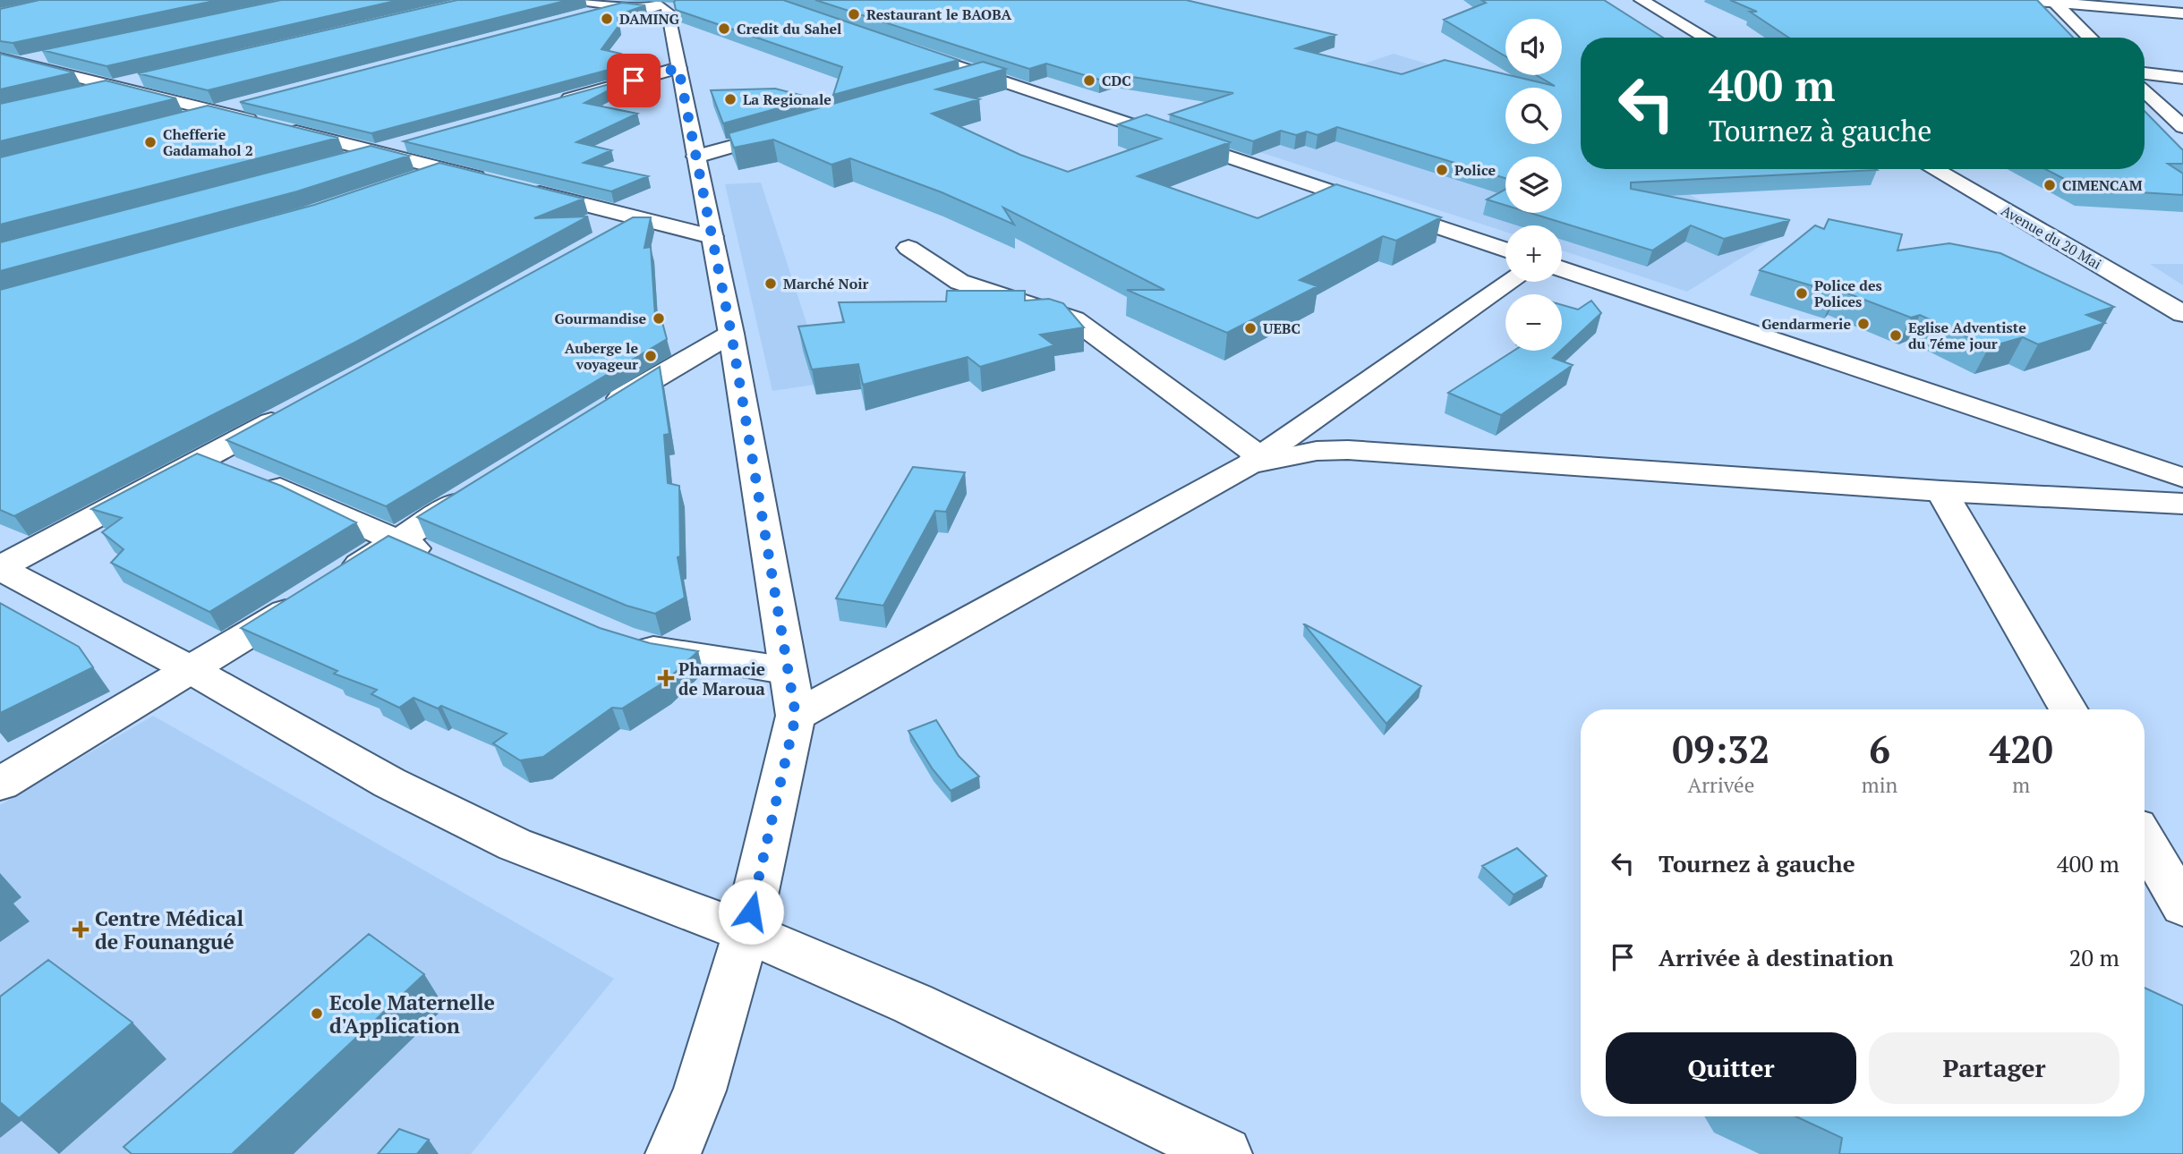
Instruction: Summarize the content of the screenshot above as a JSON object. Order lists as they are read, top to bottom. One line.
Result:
{"streets":{"main road":["Avenue du 20 Mai"]},"places":{"other":["Restaurant le BAOBA","DAMING","Credit du Sahel","CDC","La Regionale","Chefferie Gadamahol 2","Police","CIMENCAM","Marché Noir","Police des Polices","Gourmandise","Gendarmerie","UEBC","Eglise Adventiste du 7éme jour","Auberge le voyageur","Ecole Maternelle d'Application"],"health":["Pharmacie de Maroua","Centre Médical de Founangué"]},"page":{"map_buttons":["+","−"],"turn":["400 m","Tournez à gauche"],"eta":["09:32","Arrivée","6","min","420","m"],"list":[{"name":"Tournez à gauche","value":"400 m"},{"name":"Arrivée à destination","value":"20 m"}],"buttons":["Quitter","Partager"]}}
